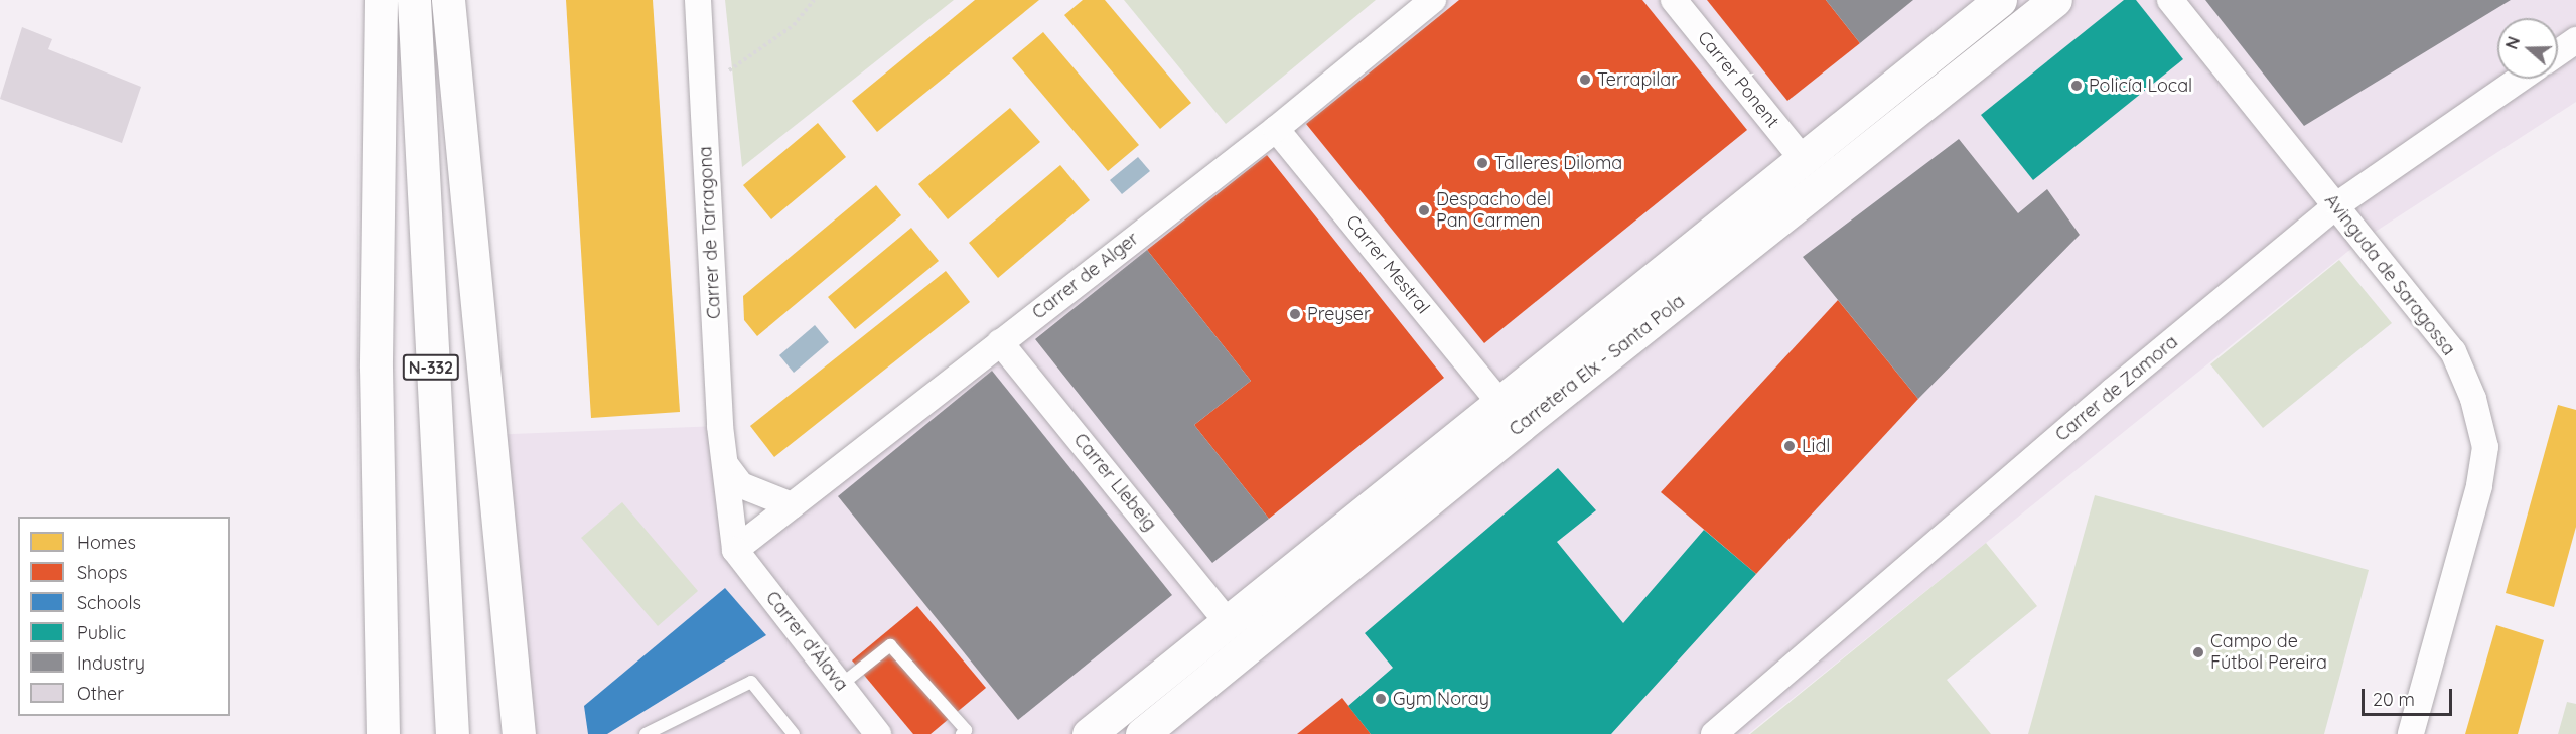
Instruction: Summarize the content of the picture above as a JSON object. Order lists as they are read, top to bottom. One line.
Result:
{"streets":{"main road":["Carretera Elx - Santa Pola","N-332"],"street":["Carrer Ponent","Carrer de Tarragona","Carrer Mestral","Avinguda de Saragossa","Carrer de Alger","Carrer de Zamora","Carrer Llebeig","Carrer d'Àlava"]},"crossings":[["Carrer Ponent","Carretera Elx - Santa Pola"],["Carrer de Tarragona","Carrer de Alger"],["Carrer de Tarragona","Carrer d'Àlava"],["Carrer Mestral","Carrer de Alger"],["Carrer Mestral","Carretera Elx - Santa Pola"],["Avinguda de Saragossa","Carrer de Zamora"],["Carrer de Alger","Carrer Llebeig"],["Carrer de Alger","Carrer d'Àlava"],["Carretera Elx - Santa Pola","Carrer Llebeig"]],"places":["Terrapilar","Policía Local","Talleres Diloma","Despacho del Pan Carmen","Preyser","Lidl","Campo de Fútbol Pereira","Gym Noray"],"legend":["Homes","Shops","Schools","Public","Industry","Other"],"scale_bar":"20 m","north":"left"}
